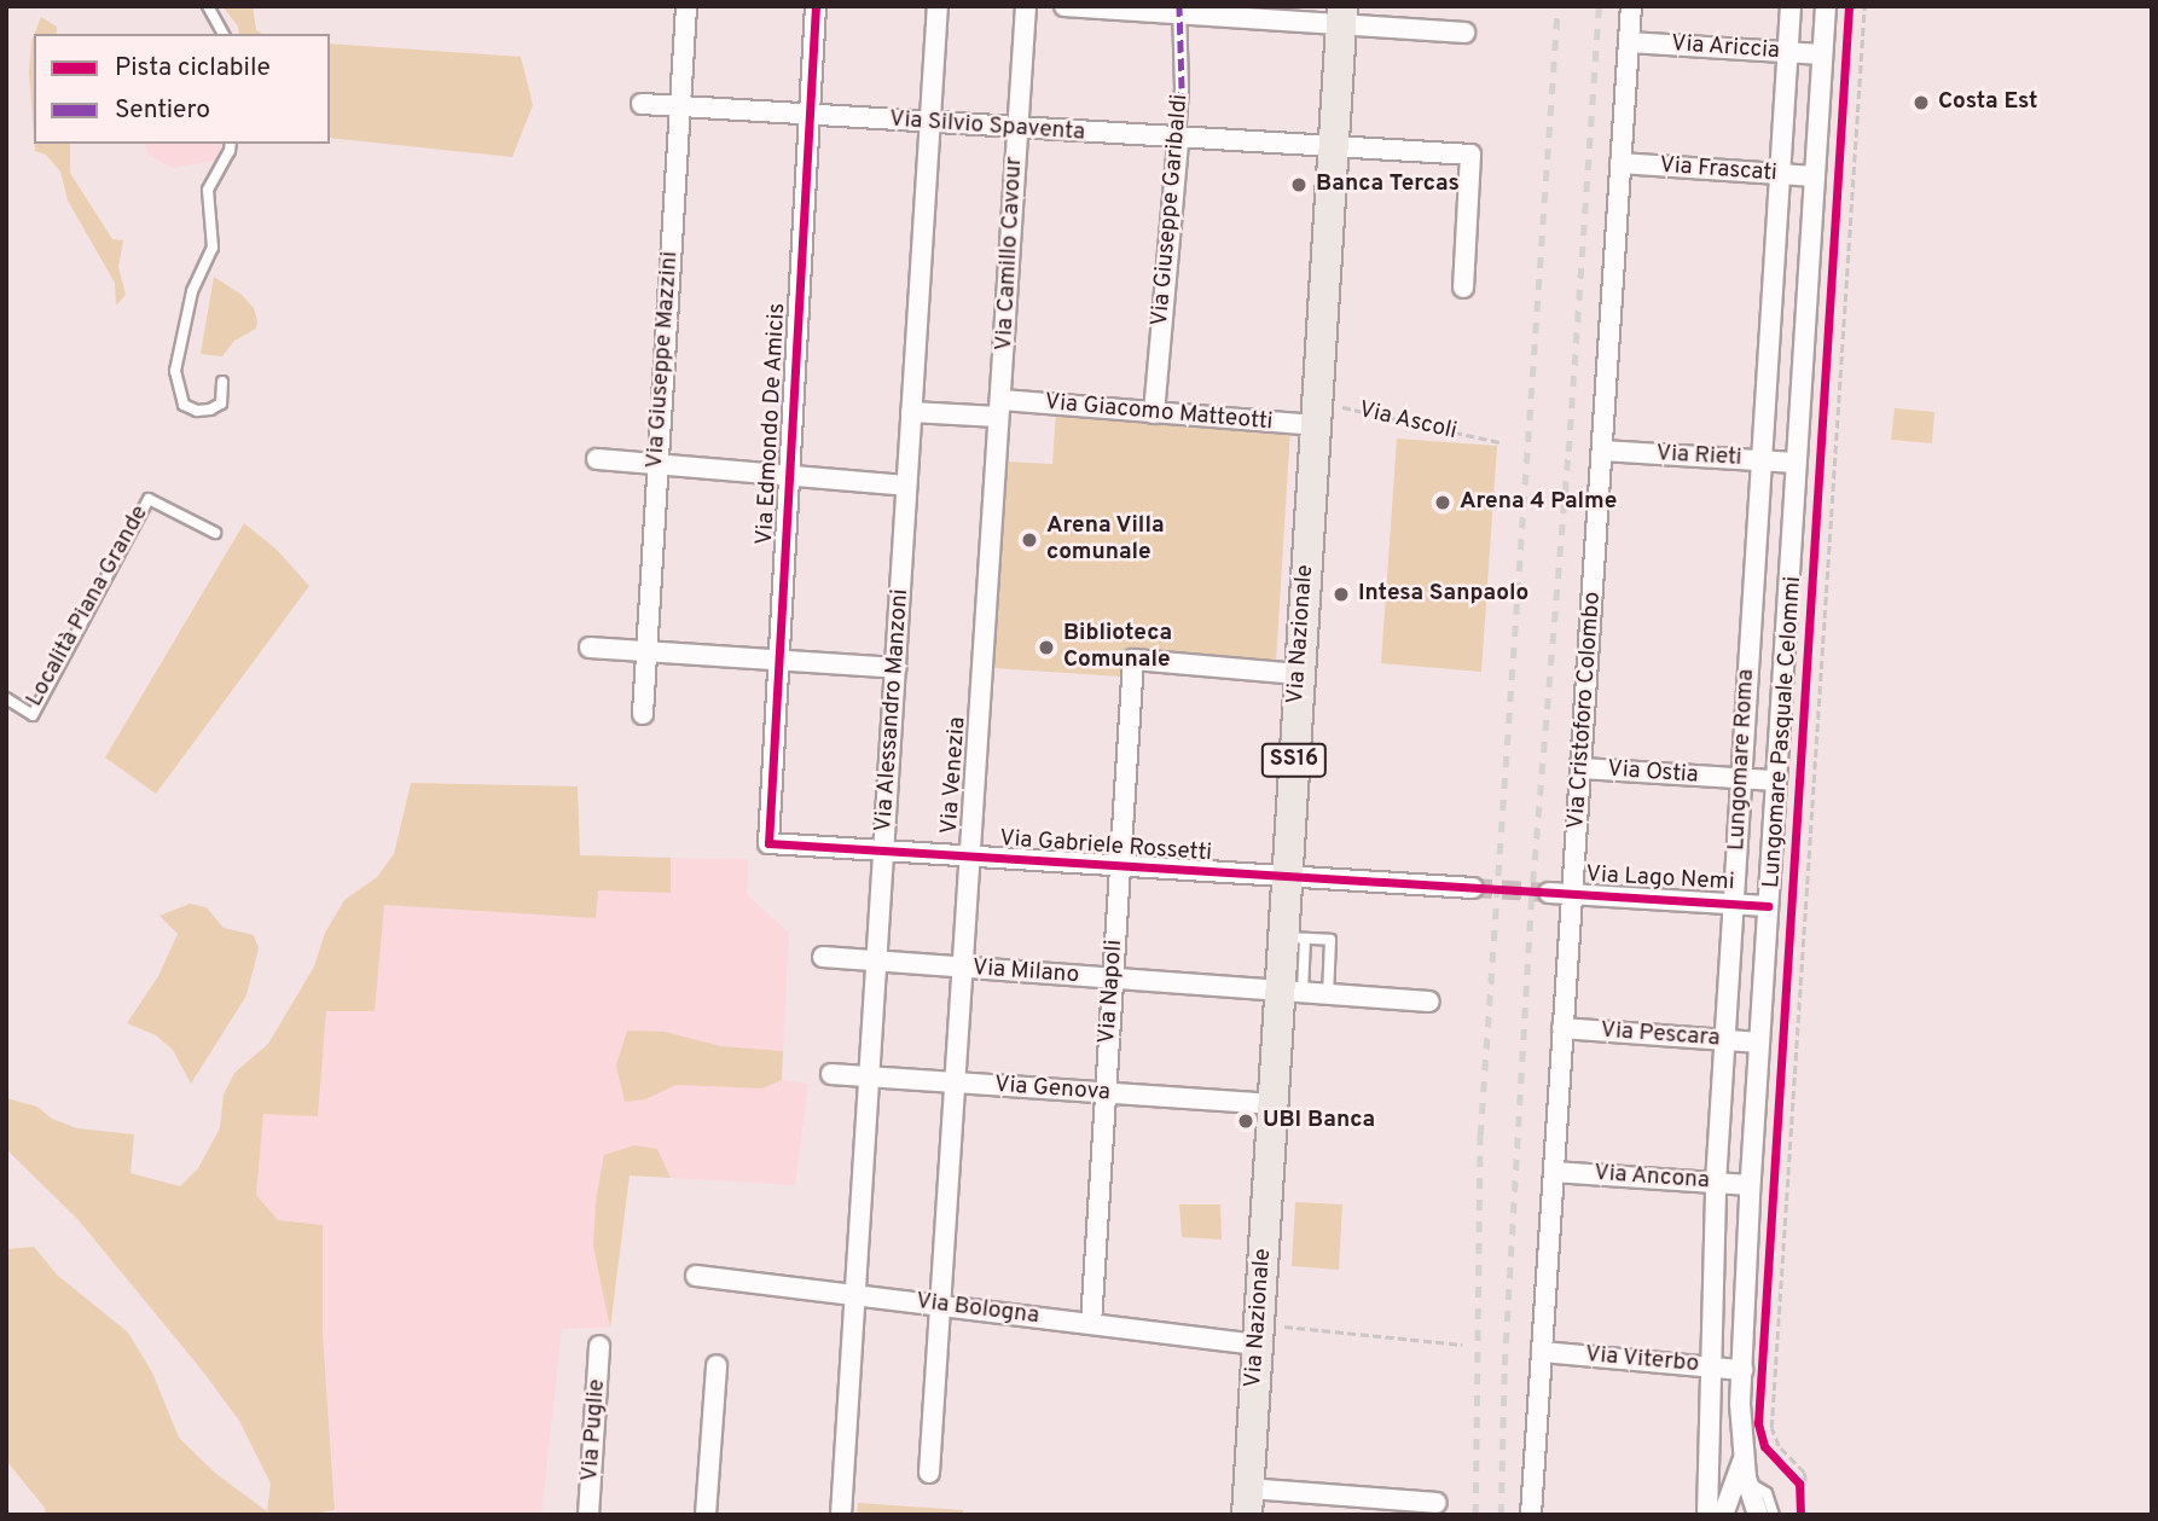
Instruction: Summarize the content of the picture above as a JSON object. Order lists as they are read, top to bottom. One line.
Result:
{"streets":{"main road":["Via Nazionale","SS16"],"street":["Via Ariccia","Via Silvio Spaventa","Via Frascati","Via Giuseppe Garibaldi","Via Camillo Cavour","Via Giuseppe Mazzini","Via Giacomo Matteotti","Via Edmondo De Amicis","Via Rieti","Via Alessandro Manzoni","Via Cristoforo Colombo","Lungomare Pasquale Celommi","Lungomare Roma","Via Ostia","Via Venezia","Via Gabriele Rossetti","Via Lago Nemi","Via Milano","Via Napoli","Via Pescara","Via Genova","Via Ancona","Via Bologna","Via Viterbo","Via Puglie"],"lane":["Località Piana Grande"],"path":["Via Ascoli"]},"crossings":[["Via Ariccia","Via Cristoforo Colombo"],["Via Ariccia","Lungomare Pasquale Celommi"],["Via Ariccia","Lungomare Roma"],["Via Silvio Spaventa","Via Giuseppe Garibaldi"],["Via Silvio Spaventa","Via Camillo Cavour"],["Via Silvio Spaventa","Via Giuseppe Mazzini"],["Via Silvio Spaventa","Via Edmondo De Amicis"],["Via Silvio Spaventa","Via Nazionale"],["Via Silvio Spaventa","Via Alessandro Manzoni"],["Via Frascati","Via Cristoforo Colombo"],["Via Frascati","Lungomare Pasquale Celommi"],["Via Frascati","Lungomare Roma"],["Via Giuseppe Garibaldi","Via Giacomo Matteotti"],["Via Camillo Cavour","Via Giacomo Matteotti"],["Via Camillo Cavour","Via Venezia"],["Via Giacomo Matteotti","Via Ascoli"],["Via Giacomo Matteotti","Via Nazionale"],["Via Giacomo Matteotti","Via Alessandro Manzoni"],["Via Giacomo Matteotti","Via Venezia"],["Via Ascoli","Via Nazionale"],["Via Edmondo De Amicis","Via Gabriele Rossetti"],["Via Rieti","Via Cristoforo Colombo"],["Via Rieti","Lungomare Pasquale Celommi"],["Via Rieti","Lungomare Roma"],["Via Nazionale","Via Gabriele Rossetti"],["Via Nazionale","Via Milano"],["Via Nazionale","Via Napoli"],["Via Nazionale","Via Genova"],["Via Nazionale","Via Bologna"],["Via Alessandro Manzoni","Via Gabriele Rossetti"],["Via Alessandro Manzoni","Via Milano"],["Via Alessandro Manzoni","Via Genova"],["Via Alessandro Manzoni","Via Bologna"],["Via Cristoforo Colombo","Via Ostia"],["Via Cristoforo Colombo","Via Lago Nemi"],["Via Cristoforo Colombo","Via Pescara"],["Via Cristoforo Colombo","Via Ancona"],["Via Cristoforo Colombo","Via Viterbo"],["Lungomare Pasquale Celommi","Via Ostia"],["Lungomare Pasquale Celommi","Via Lago Nemi"],["Lungomare Pasquale Celommi","Via Pescara"],["Lungomare Pasquale Celommi","Via Ancona"],["Lungomare Pasquale Celommi","Via Viterbo"],["Lungomare Roma","Via Ostia"],["Lungomare Roma","Via Lago Nemi"],["Lungomare Roma","Via Pescara"],["Lungomare Roma","Via Ancona"],["Lungomare Roma","Via Viterbo"],["Via Venezia","Via Gabriele Rossetti"],["Via Venezia","Via Milano"],["Via Venezia","Via Genova"],["Via Venezia","Via Bologna"],["Via Gabriele Rossetti","Via Napoli"],["Via Milano","Via Napoli"],["Via Napoli","Via Genova"],["Via Napoli","Via Bologna"]],"places":["Costa Est","Banca Tercas","Arena 4 Palme","Arena Villa comunale","Intesa Sanpaolo","Biblioteca Comunale","UBI Banca"],"legend":["Pista ciclabile","Sentiero"]}
